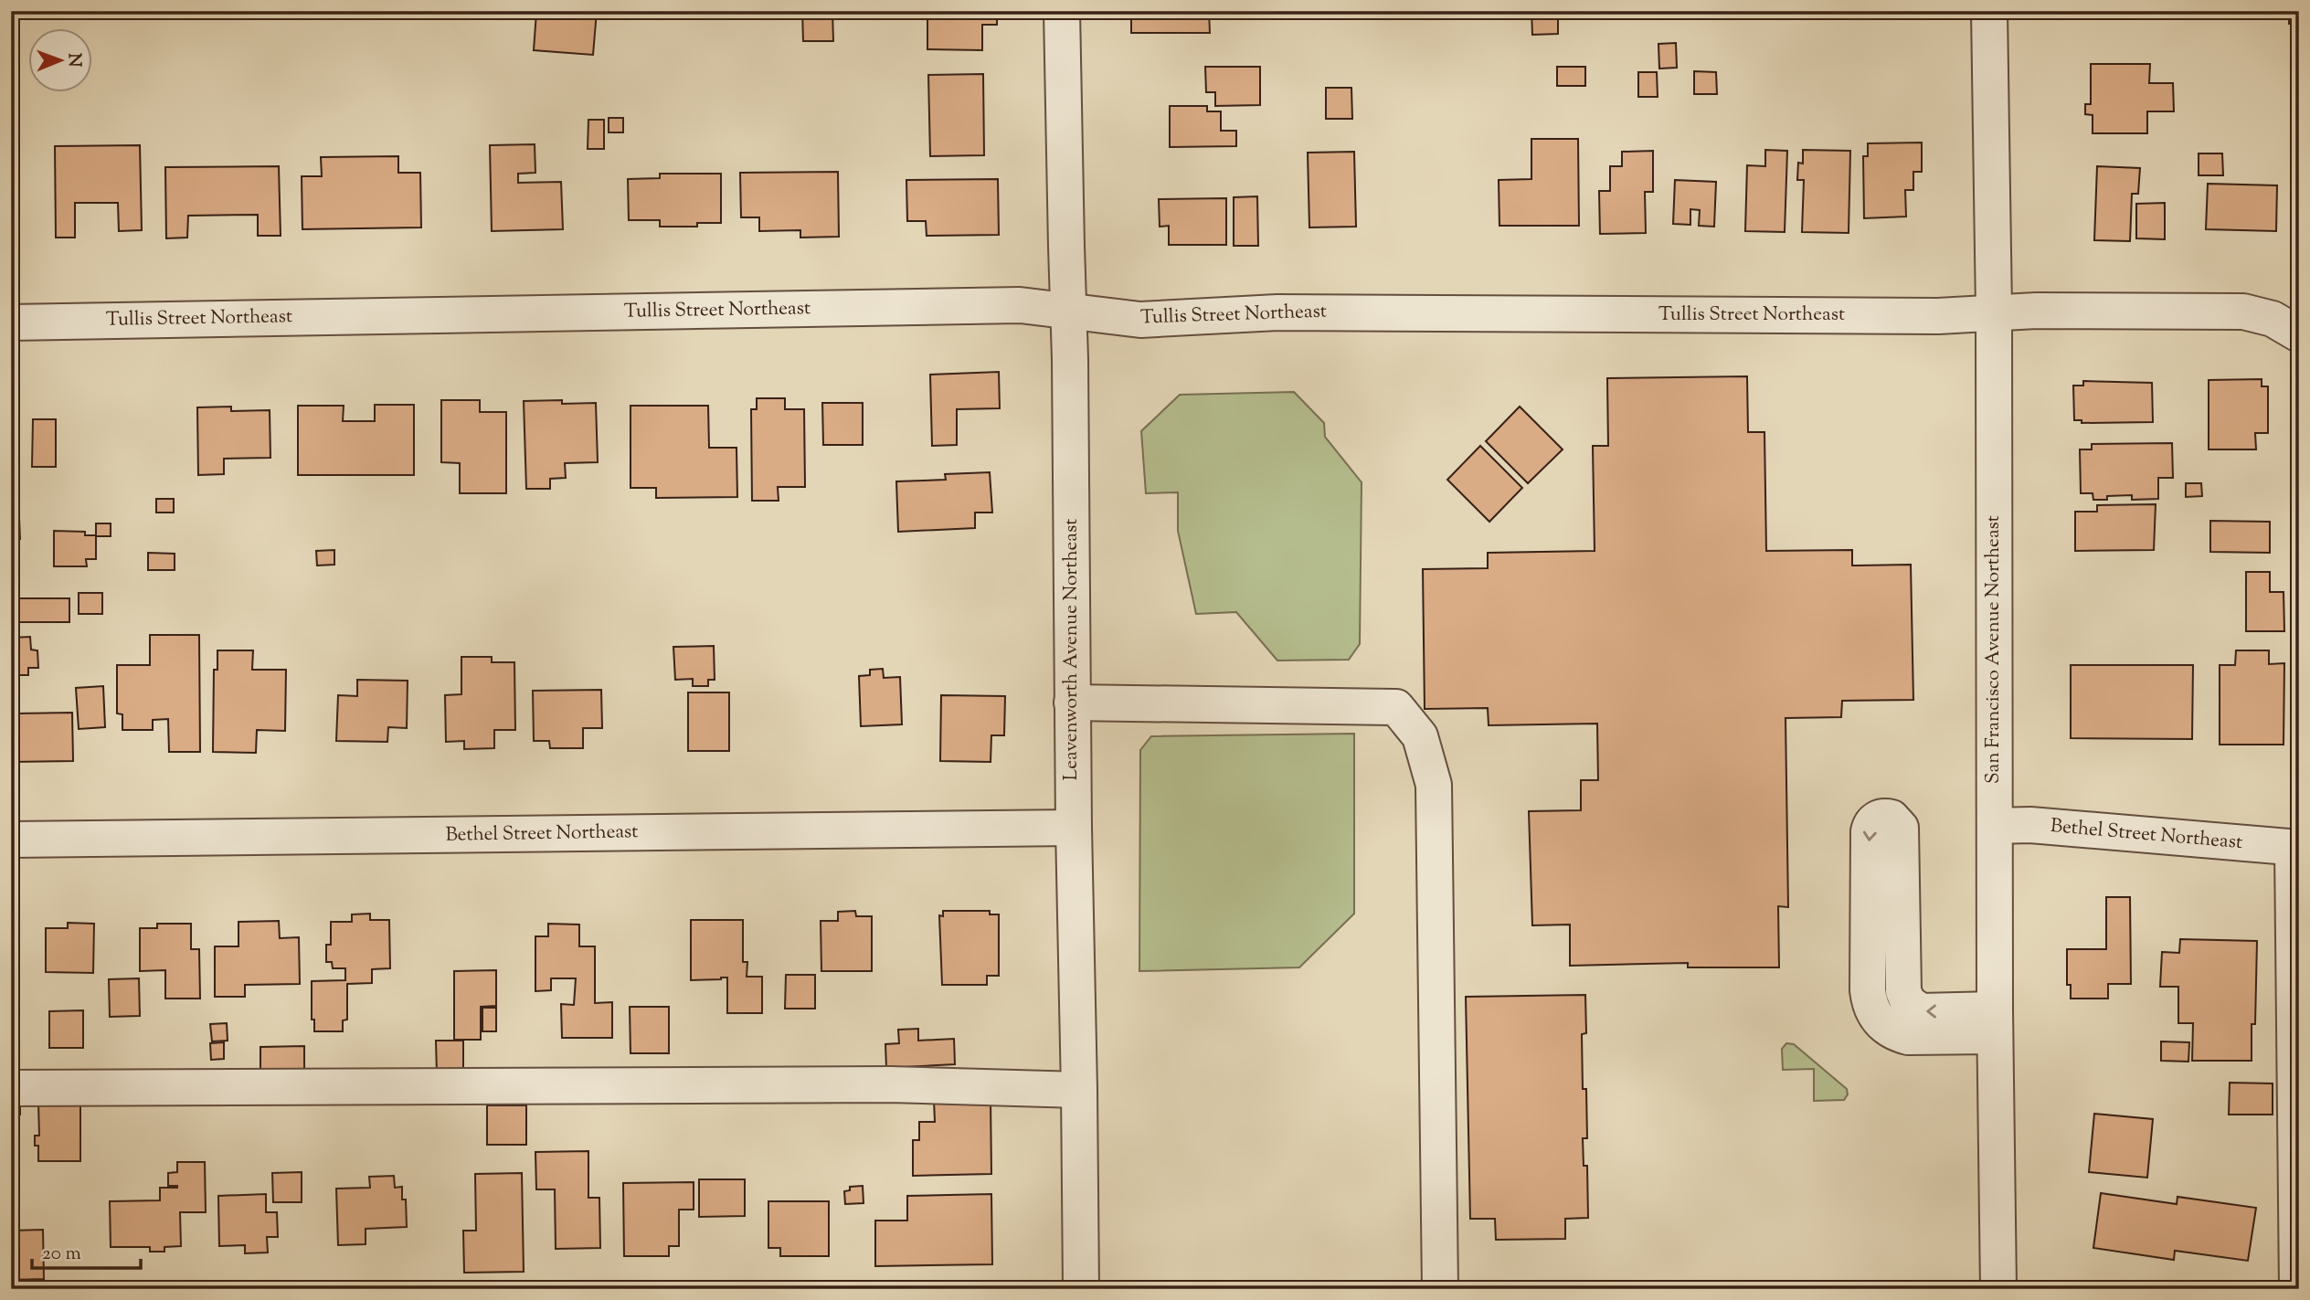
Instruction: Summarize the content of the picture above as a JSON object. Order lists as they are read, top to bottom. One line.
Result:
{"streets":{"street":["Tullis Street Northeast","Leavenworth Avenue Northeast","San Francisco Avenue Northeast","Bethel Street Northeast"]},"crossings":[["Tullis Street Northeast","Leavenworth Avenue Northeast"],["Tullis Street Northeast","San Francisco Avenue Northeast"],["Leavenworth Avenue Northeast","Bethel Street Northeast"],["San Francisco Avenue Northeast","Bethel Street Northeast"]],"scale_bar":"20 m","north":"right"}
